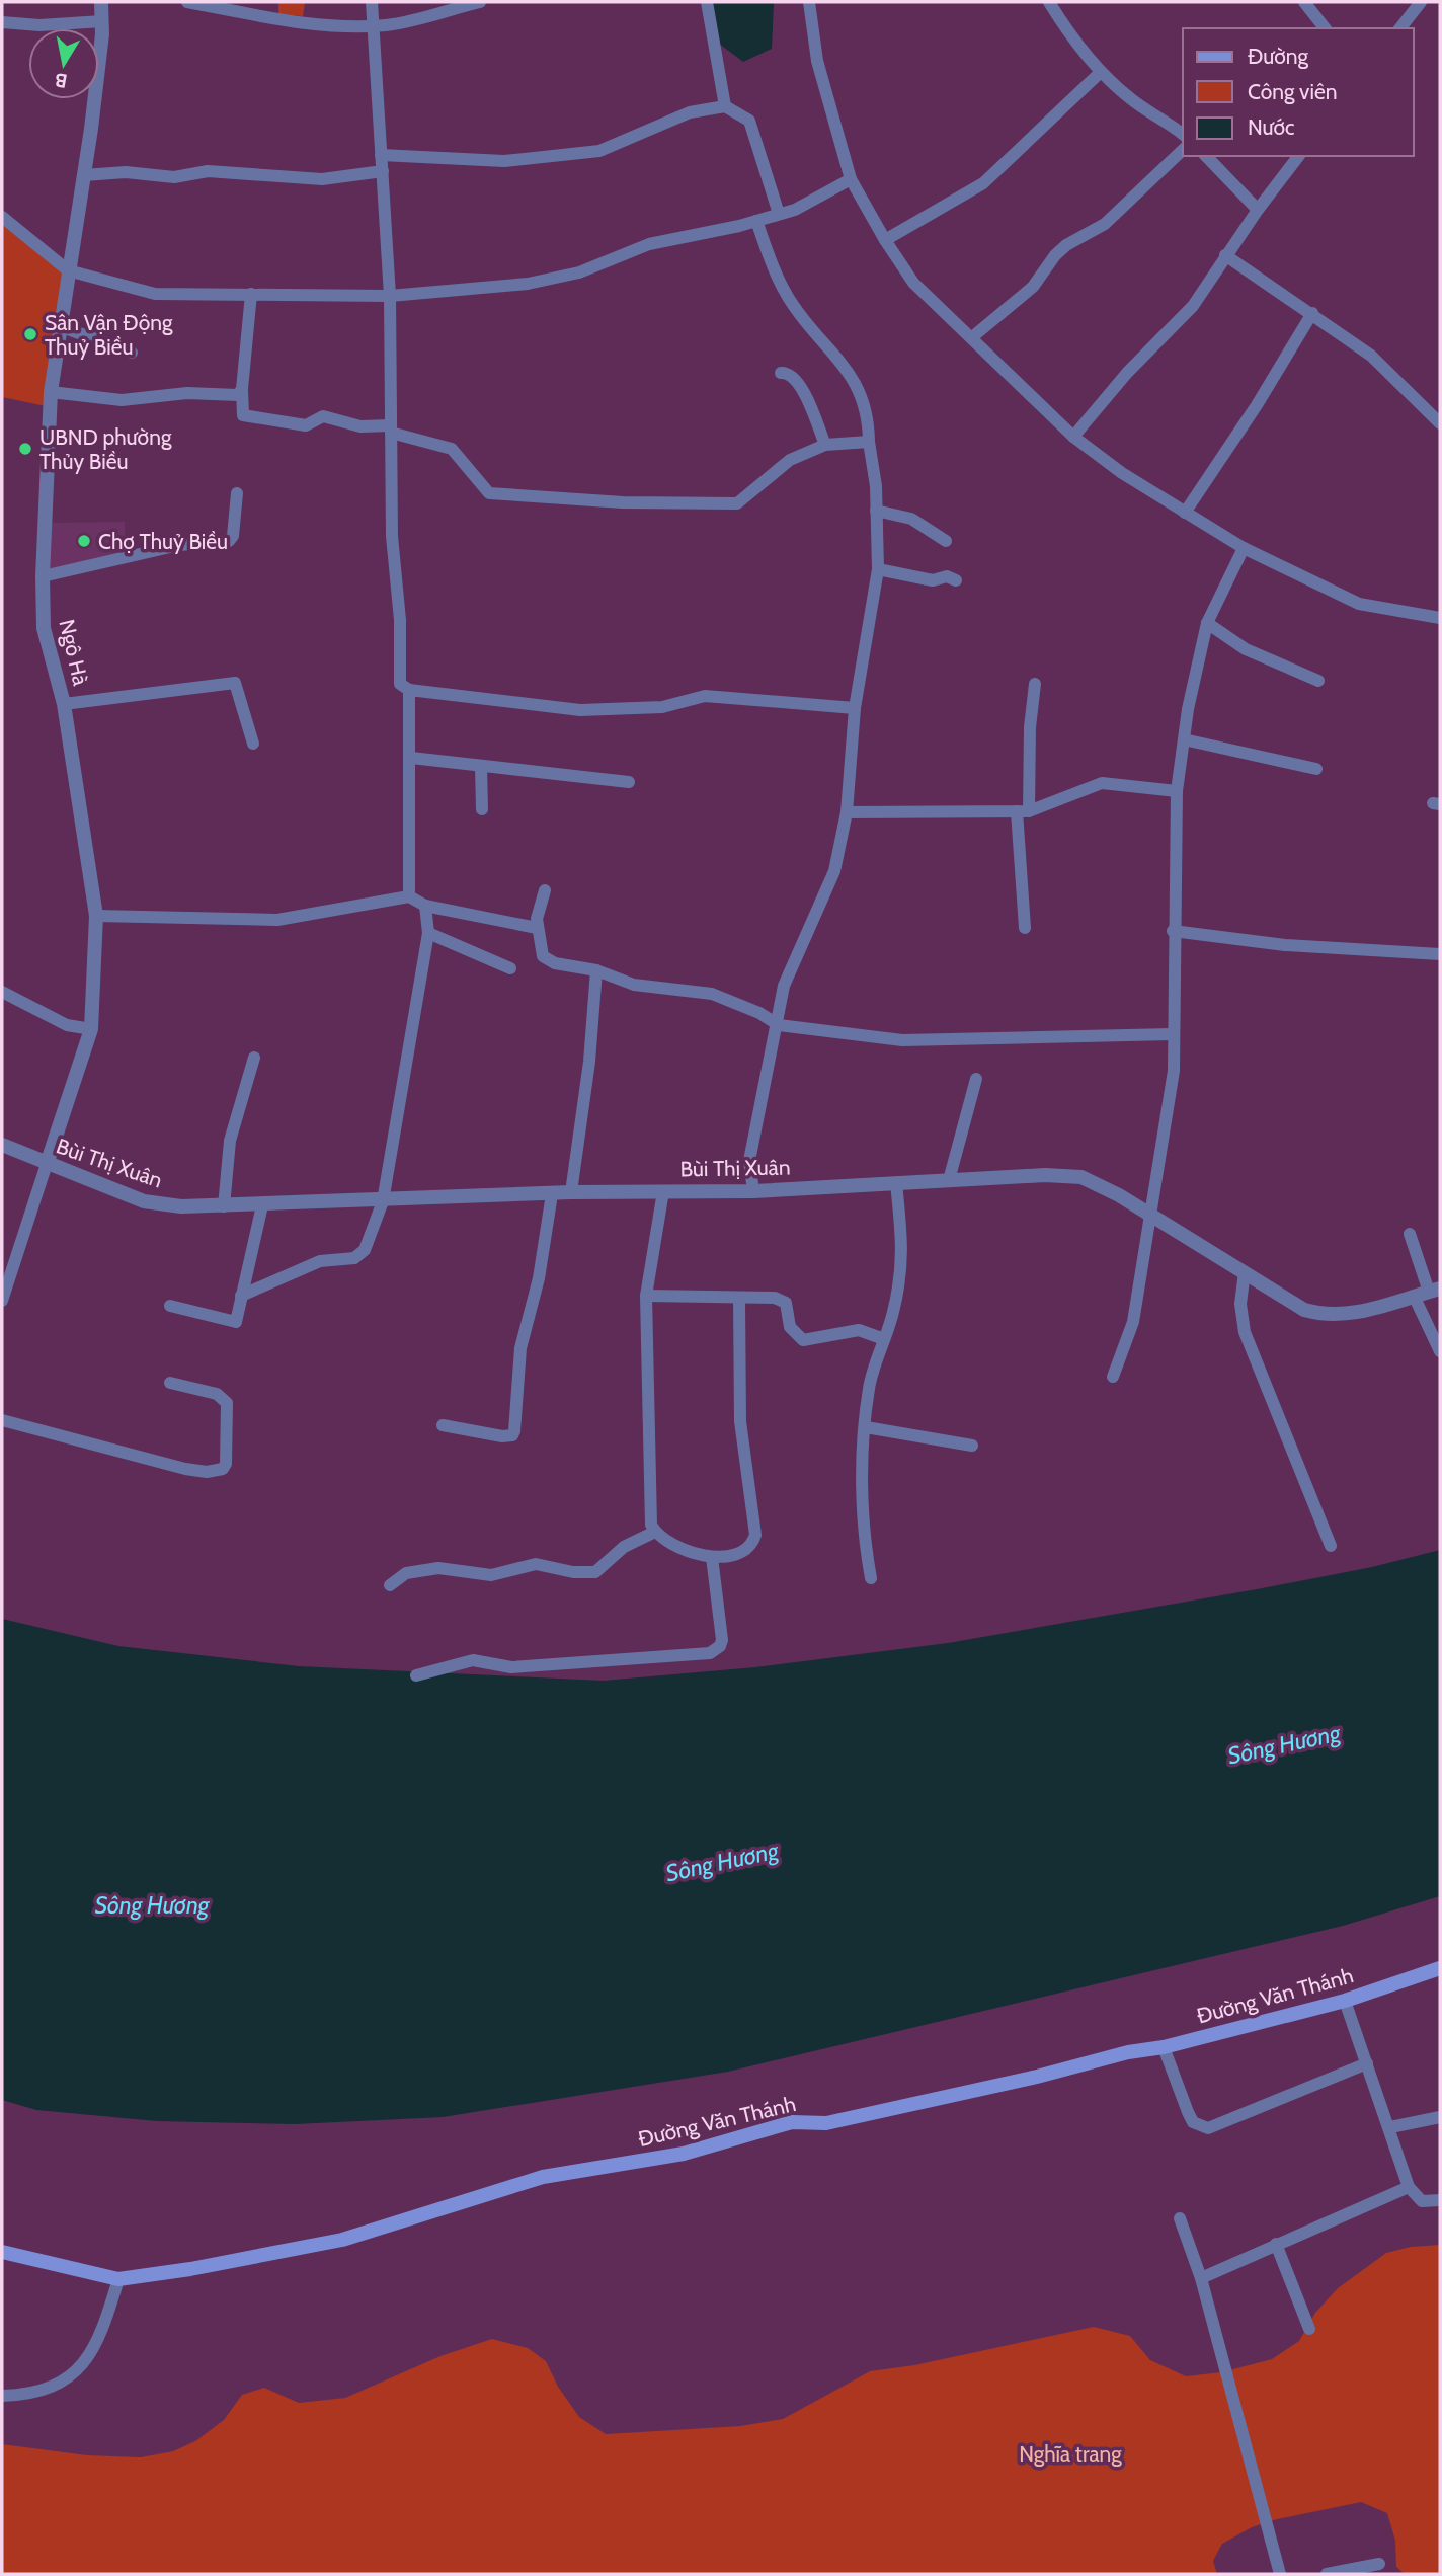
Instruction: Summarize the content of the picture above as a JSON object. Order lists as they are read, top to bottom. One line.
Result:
{"streets":{"main road":["Đường Văn Thánh"],"street":["Ngô Hà","Bùi Thị Xuân"]},"crossings":[["Ngô Hà","Bùi Thị Xuân"]],"water":["Sông Hương"],"parks":["Nghĩa trang"],"places":["Sân Vận Động Thuỷ Biều","UBND phường Thủy Biều","Chợ Thuỷ Biều"],"legend":["Đường","Công viên","Nước"],"north":"bottom"}
